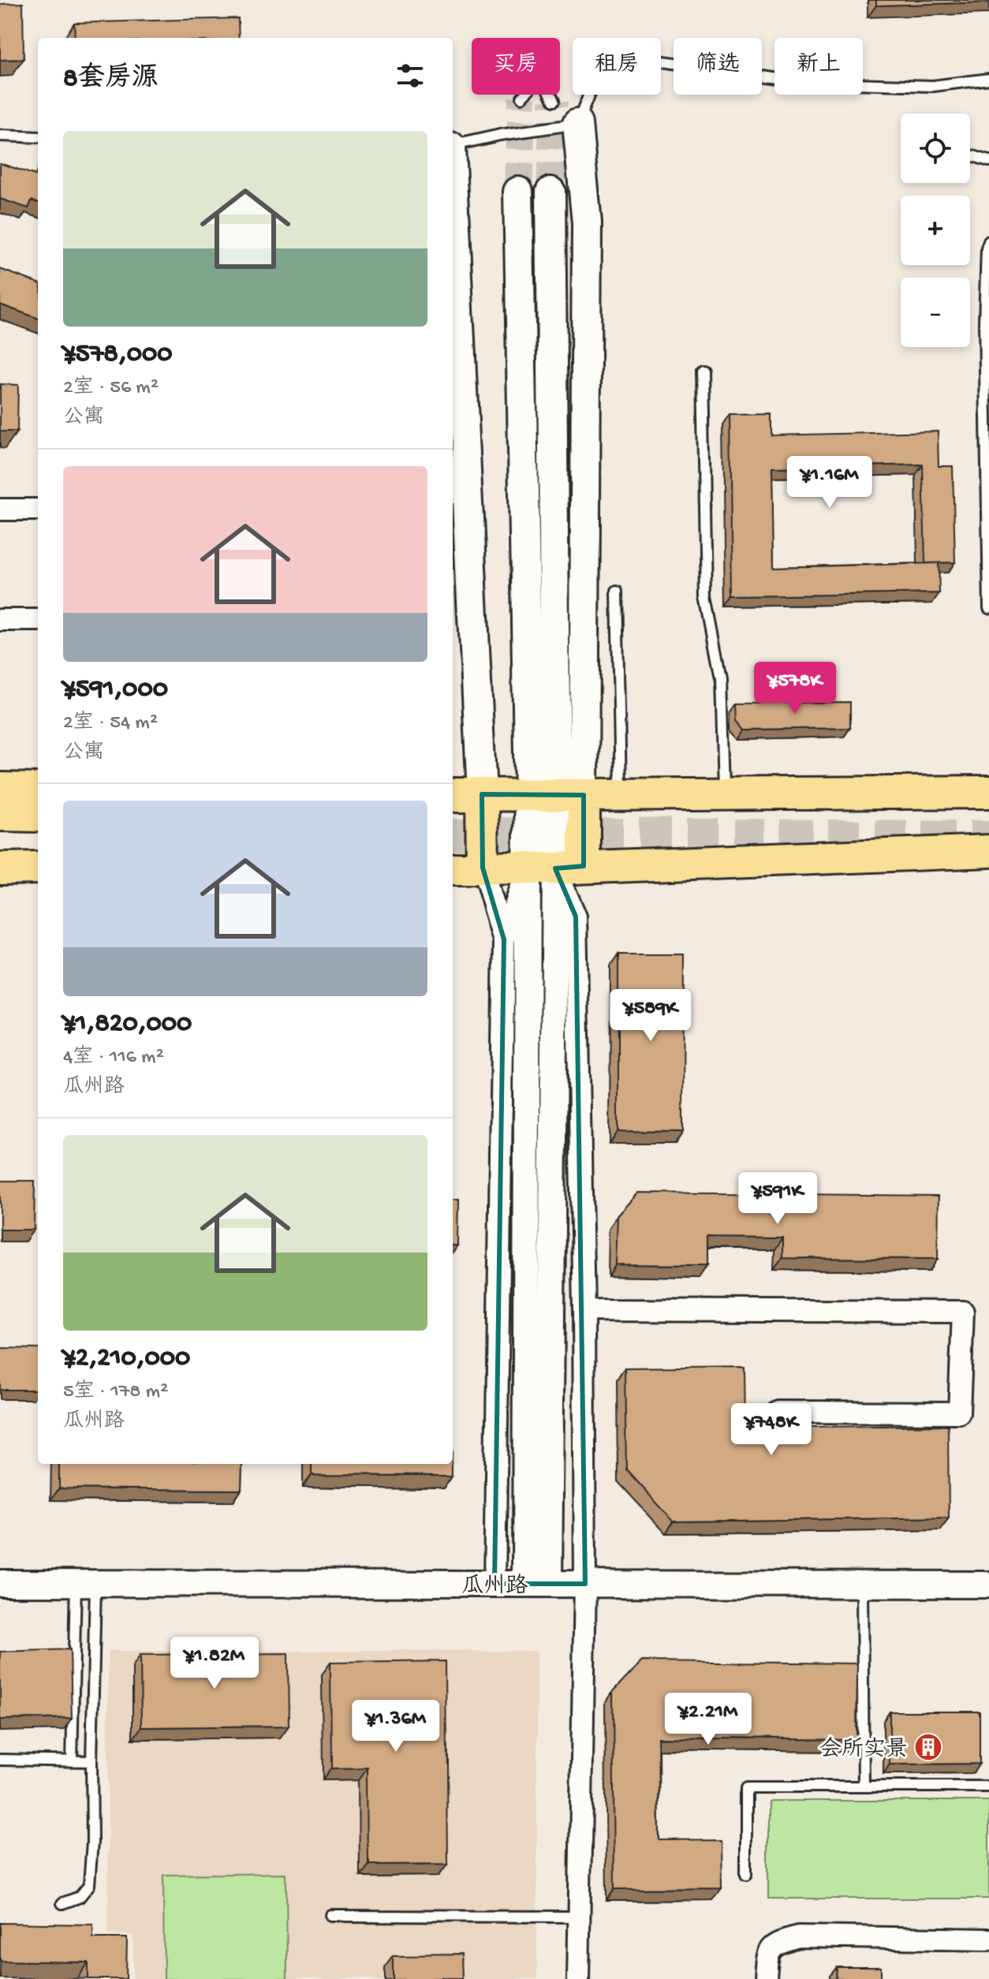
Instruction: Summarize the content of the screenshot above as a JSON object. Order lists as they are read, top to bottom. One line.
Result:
{"streets":{"street":["瓜州路"]},"places":{"building":["会所实景"]},"page":{"chip":["买房","租房","筛选","新上"],"heading":"8套房源","map_buttons":["+","−"],"list":[{"name":"¥578,000","note":"2室 · 56 m² · 公寓"},{"name":"¥591,000","note":"2室 · 54 m² · 公寓"},{"name":"¥1,820,000","note":"4室 · 116 m² · 瓜州路"},{"name":"¥2,210,000","note":"5室 · 178 m² · 瓜州路"}],"price":["¥1.16M","¥578K","¥589K","¥591K","¥748K","¥1.82M","¥2.21M","¥1.36M"]}}
